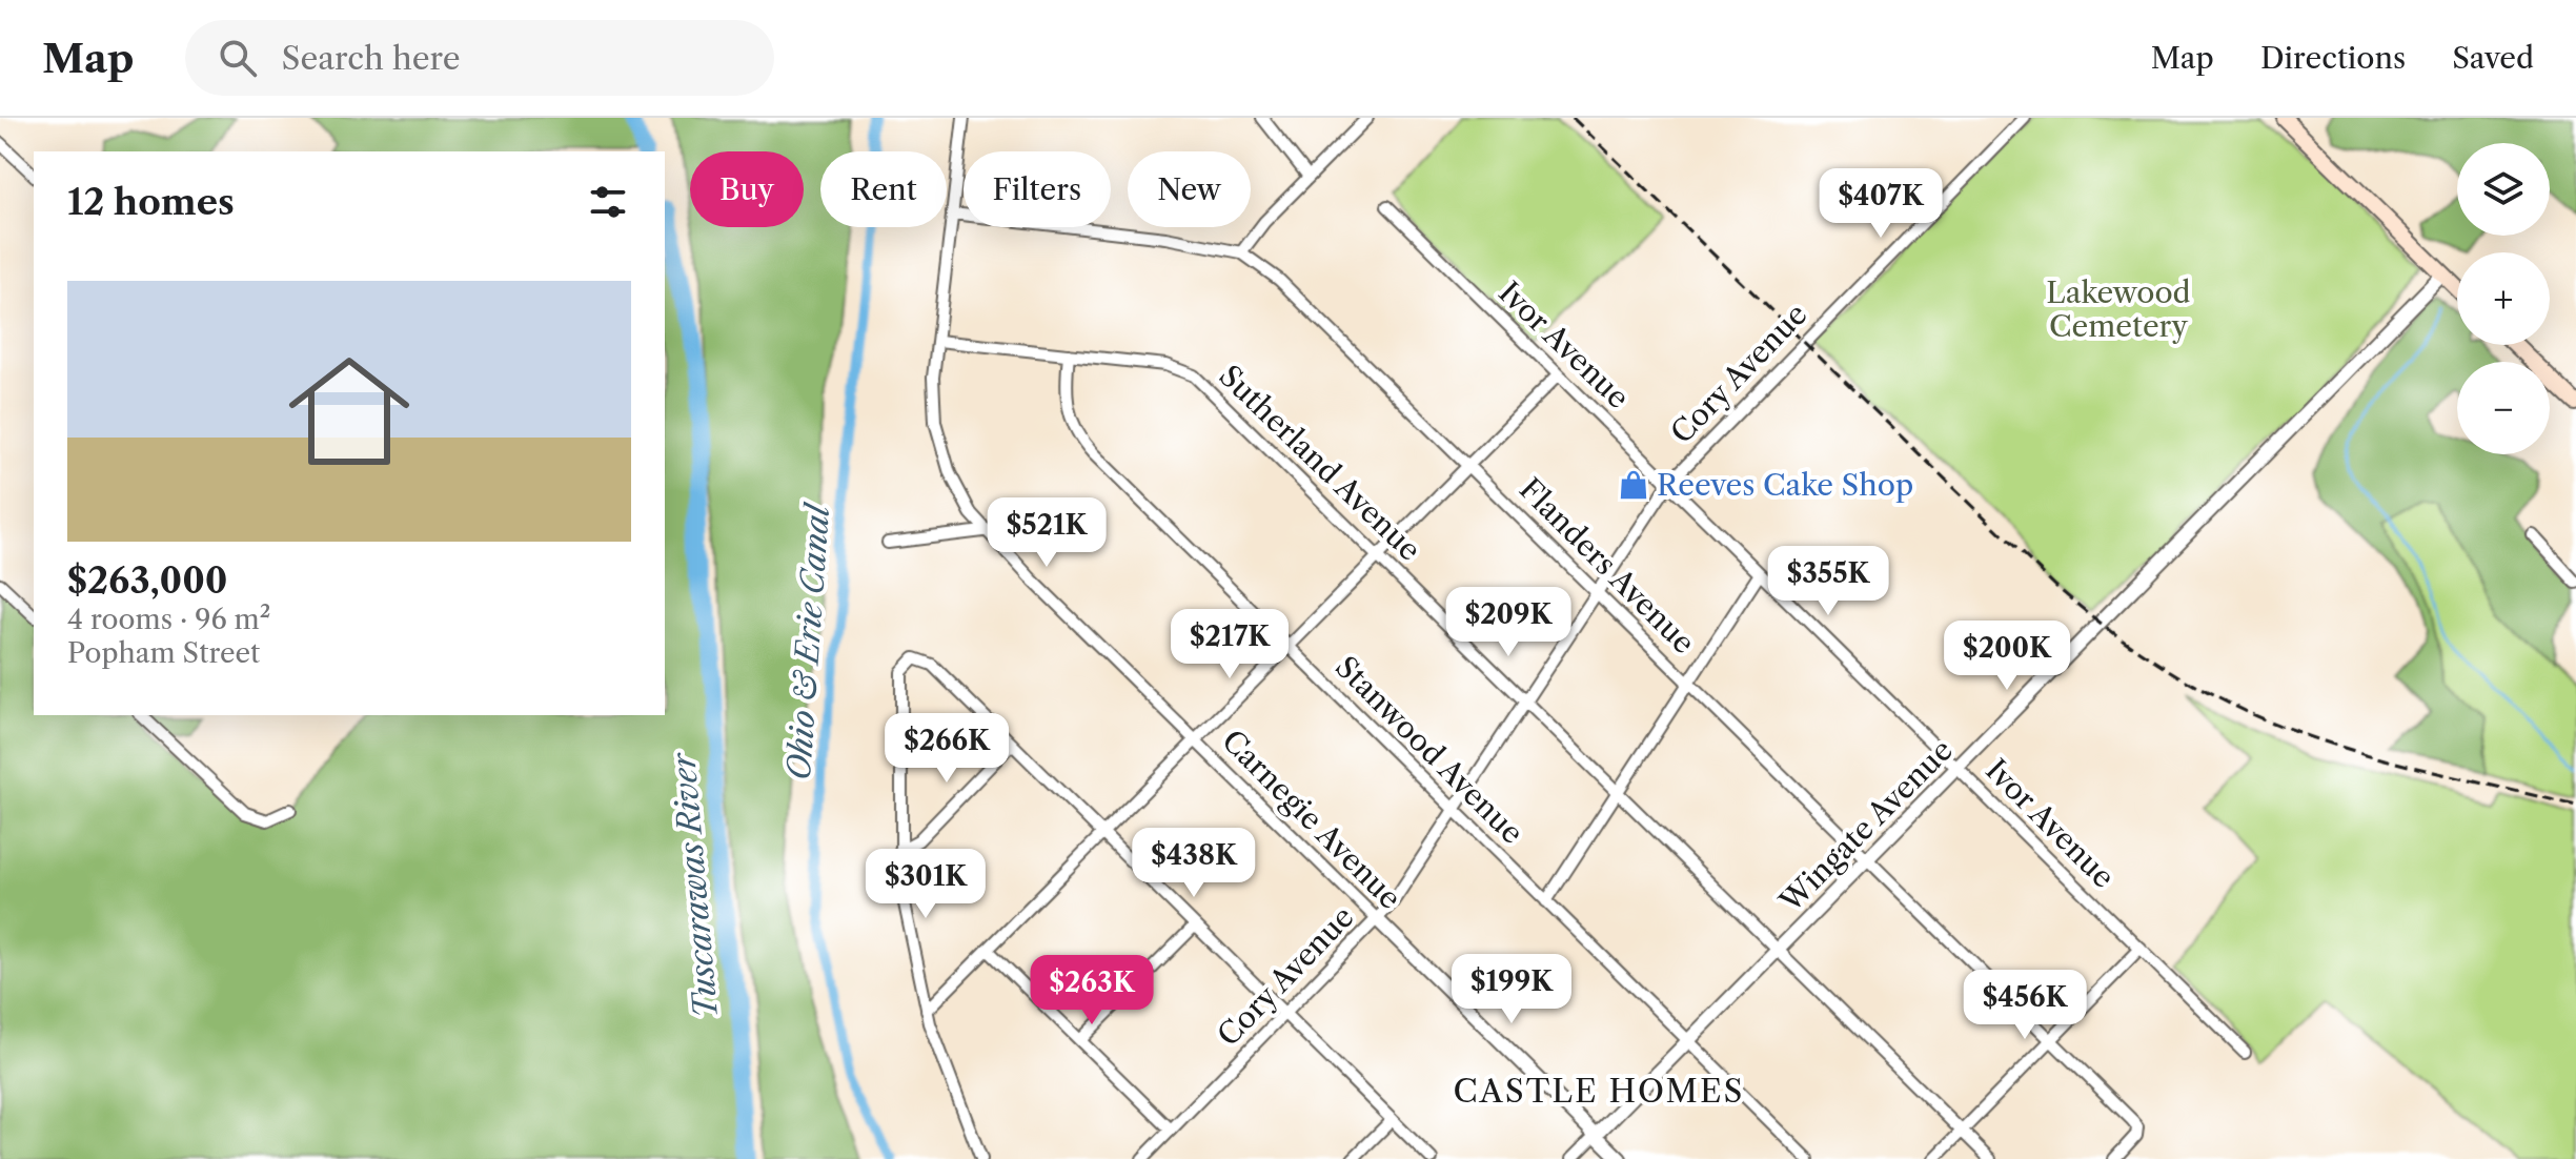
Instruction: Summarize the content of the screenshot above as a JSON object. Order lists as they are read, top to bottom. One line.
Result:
{"streets":{"street":["Ivor Avenue","Cory Avenue","Sutherland Avenue","Flanders Avenue","Stanwood Avenue","Carnegie Avenue","Wingate Avenue"]},"crossings":[["Ivor Avenue","Cory Avenue"],["Ivor Avenue","Wingate Avenue"],["Cory Avenue","Sutherland Avenue"],["Cory Avenue","Flanders Avenue"],["Cory Avenue","Stanwood Avenue"],["Cory Avenue","Carnegie Avenue"],["Sutherland Avenue","Stanwood Avenue"],["Sutherland Avenue","Carnegie Avenue"],["Sutherland Avenue","Wingate Avenue"],["Flanders Avenue","Carnegie Avenue"],["Flanders Avenue","Wingate Avenue"],["Stanwood Avenue","Wingate Avenue"],["Carnegie Avenue","Wingate Avenue"]],"districts":["CASTLE HOMES"],"water":["Ohio & Erie Canal","Tuscarawas River"],"parks":["Lakewood Cemetery"],"places":{"shop":["Reeves Cake Shop"]},"page":{"header":"Map","search":"Search here","nav":["Map","Directions","Saved"],"map_buttons":["+","−"],"chip":["Buy","Rent","Filters","New"],"heading":"12 homes","price":["$407K","$521K","$355K","$209K","$217K","$200K","$266K","$438K","$301K","$199K","$263K","$456K"],"list":[{"name":"$263,000","note":"4 rooms · 96 m² · Popham Street"}]}}
